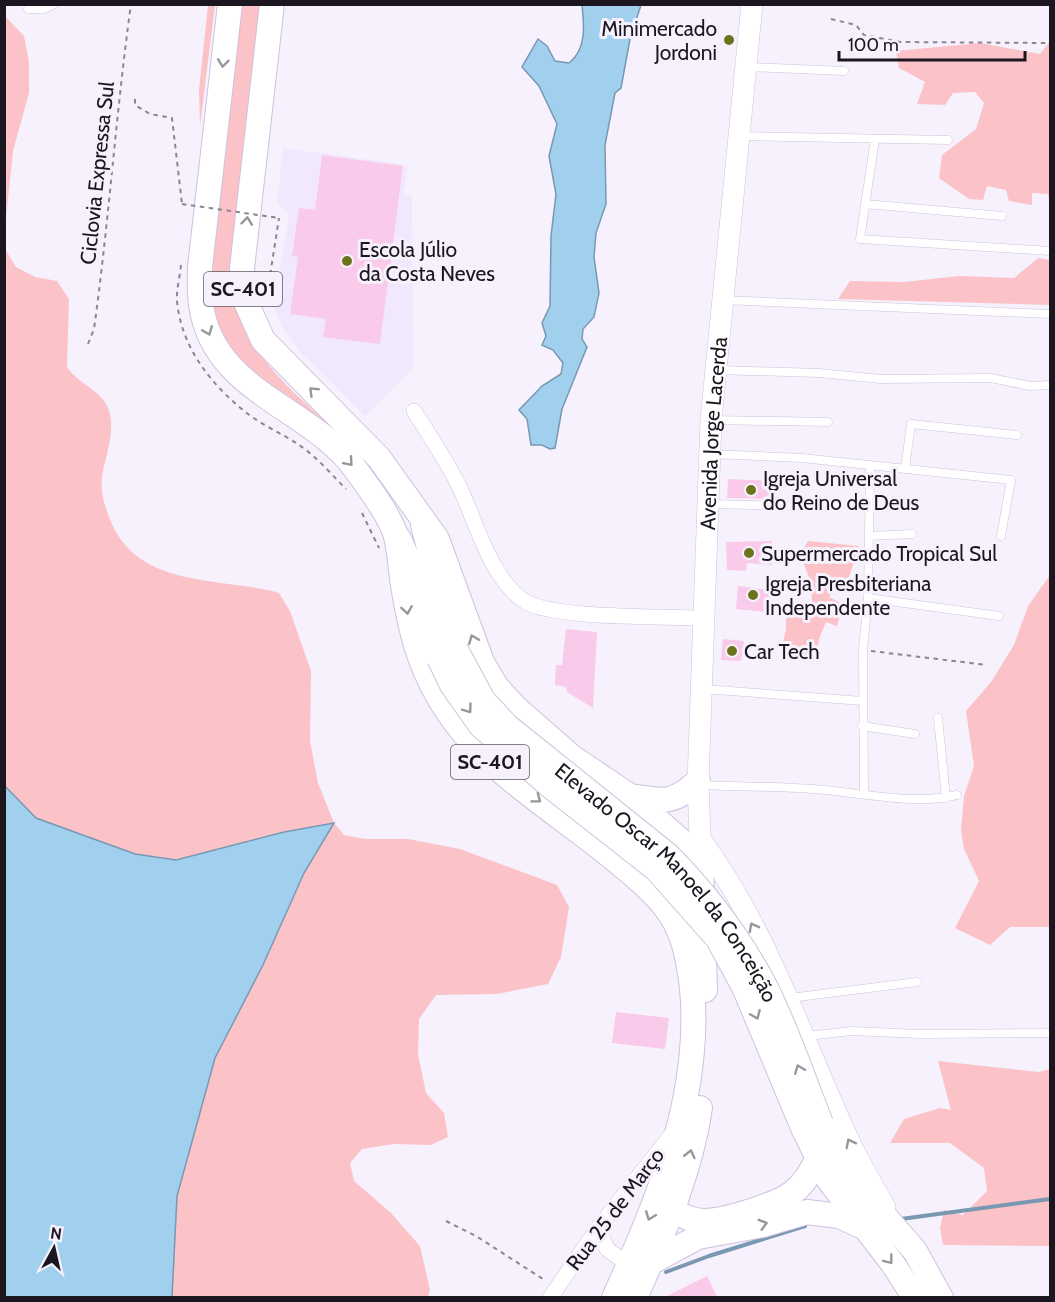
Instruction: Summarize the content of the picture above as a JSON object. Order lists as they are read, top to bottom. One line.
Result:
{"streets":{"main road":["SC-401","Avenida Jorge Lacerda","Elevado Oscar Manoel da Conceição"],"street":["Rua 25 de Março"],"path":["Ciclovia Expressa Sul"]},"crossings":[["SC-401","Avenida Jorge Lacerda"],["SC-401","Elevado Oscar Manoel da Conceição"],["SC-401","Rua 25 de Março"]],"places":["Minimercado Jordoni","Escola Júlio da Costa Neves","Igreja Universal do Reino de Deus","Supermercado Tropical Sul","Igreja Presbiteriana Independente","Car Tech"],"scale_bar":"100 m","north":"top"}
